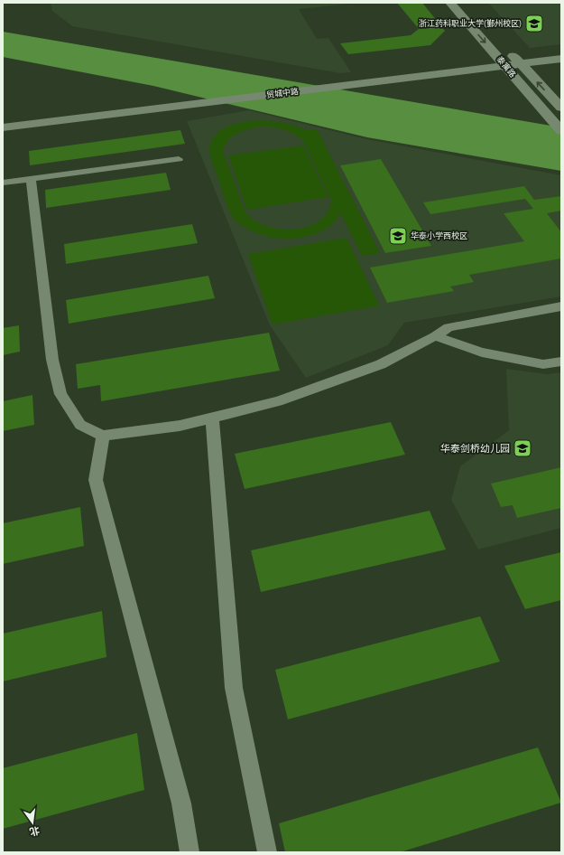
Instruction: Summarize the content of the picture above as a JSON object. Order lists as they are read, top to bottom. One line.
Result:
{"streets":{"main road":["泰寓路","贸城中路"]},"crossings":[["泰寓路","贸城中路"]],"places":{"school or university":["浙江药科职业大学(鄞州校区)","华泰小学西校区","华泰剑桥幼儿园"]},"north":"bottom"}
